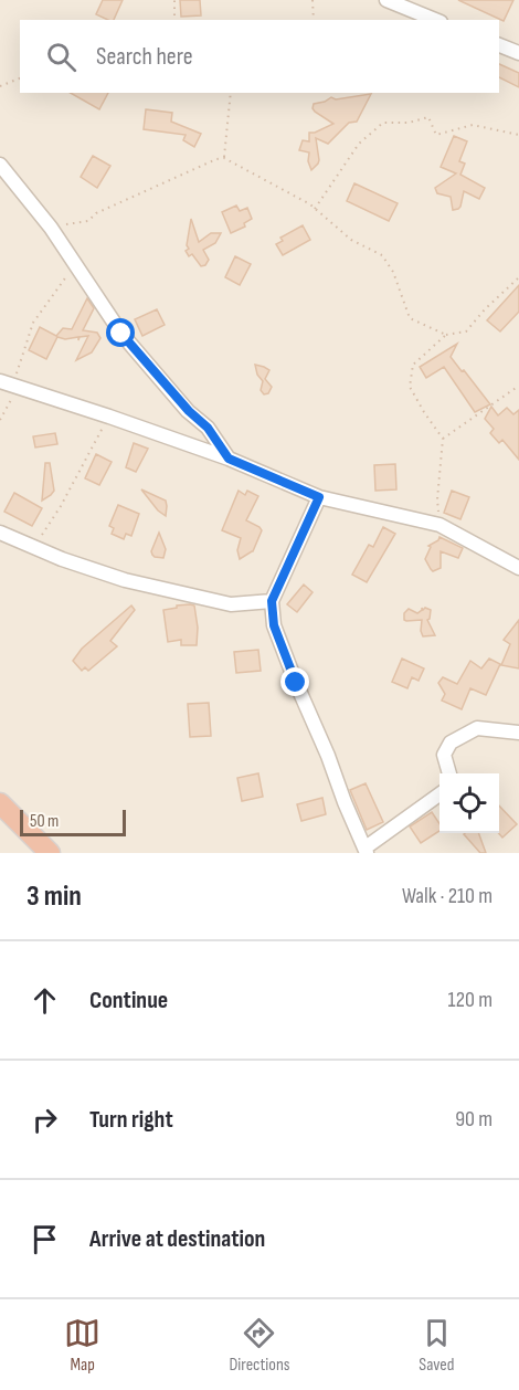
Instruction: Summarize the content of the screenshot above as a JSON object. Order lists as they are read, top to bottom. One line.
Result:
{"scale_bar":"50 m","page":{"search":"Search here","scale":"50 m","heading":["3 min","Walk · 210 m"],"list":[["Continue","120 m"],["Turn right","90 m"],"Arrive at destination"],"nav":["Map","Directions","Saved"]}}
